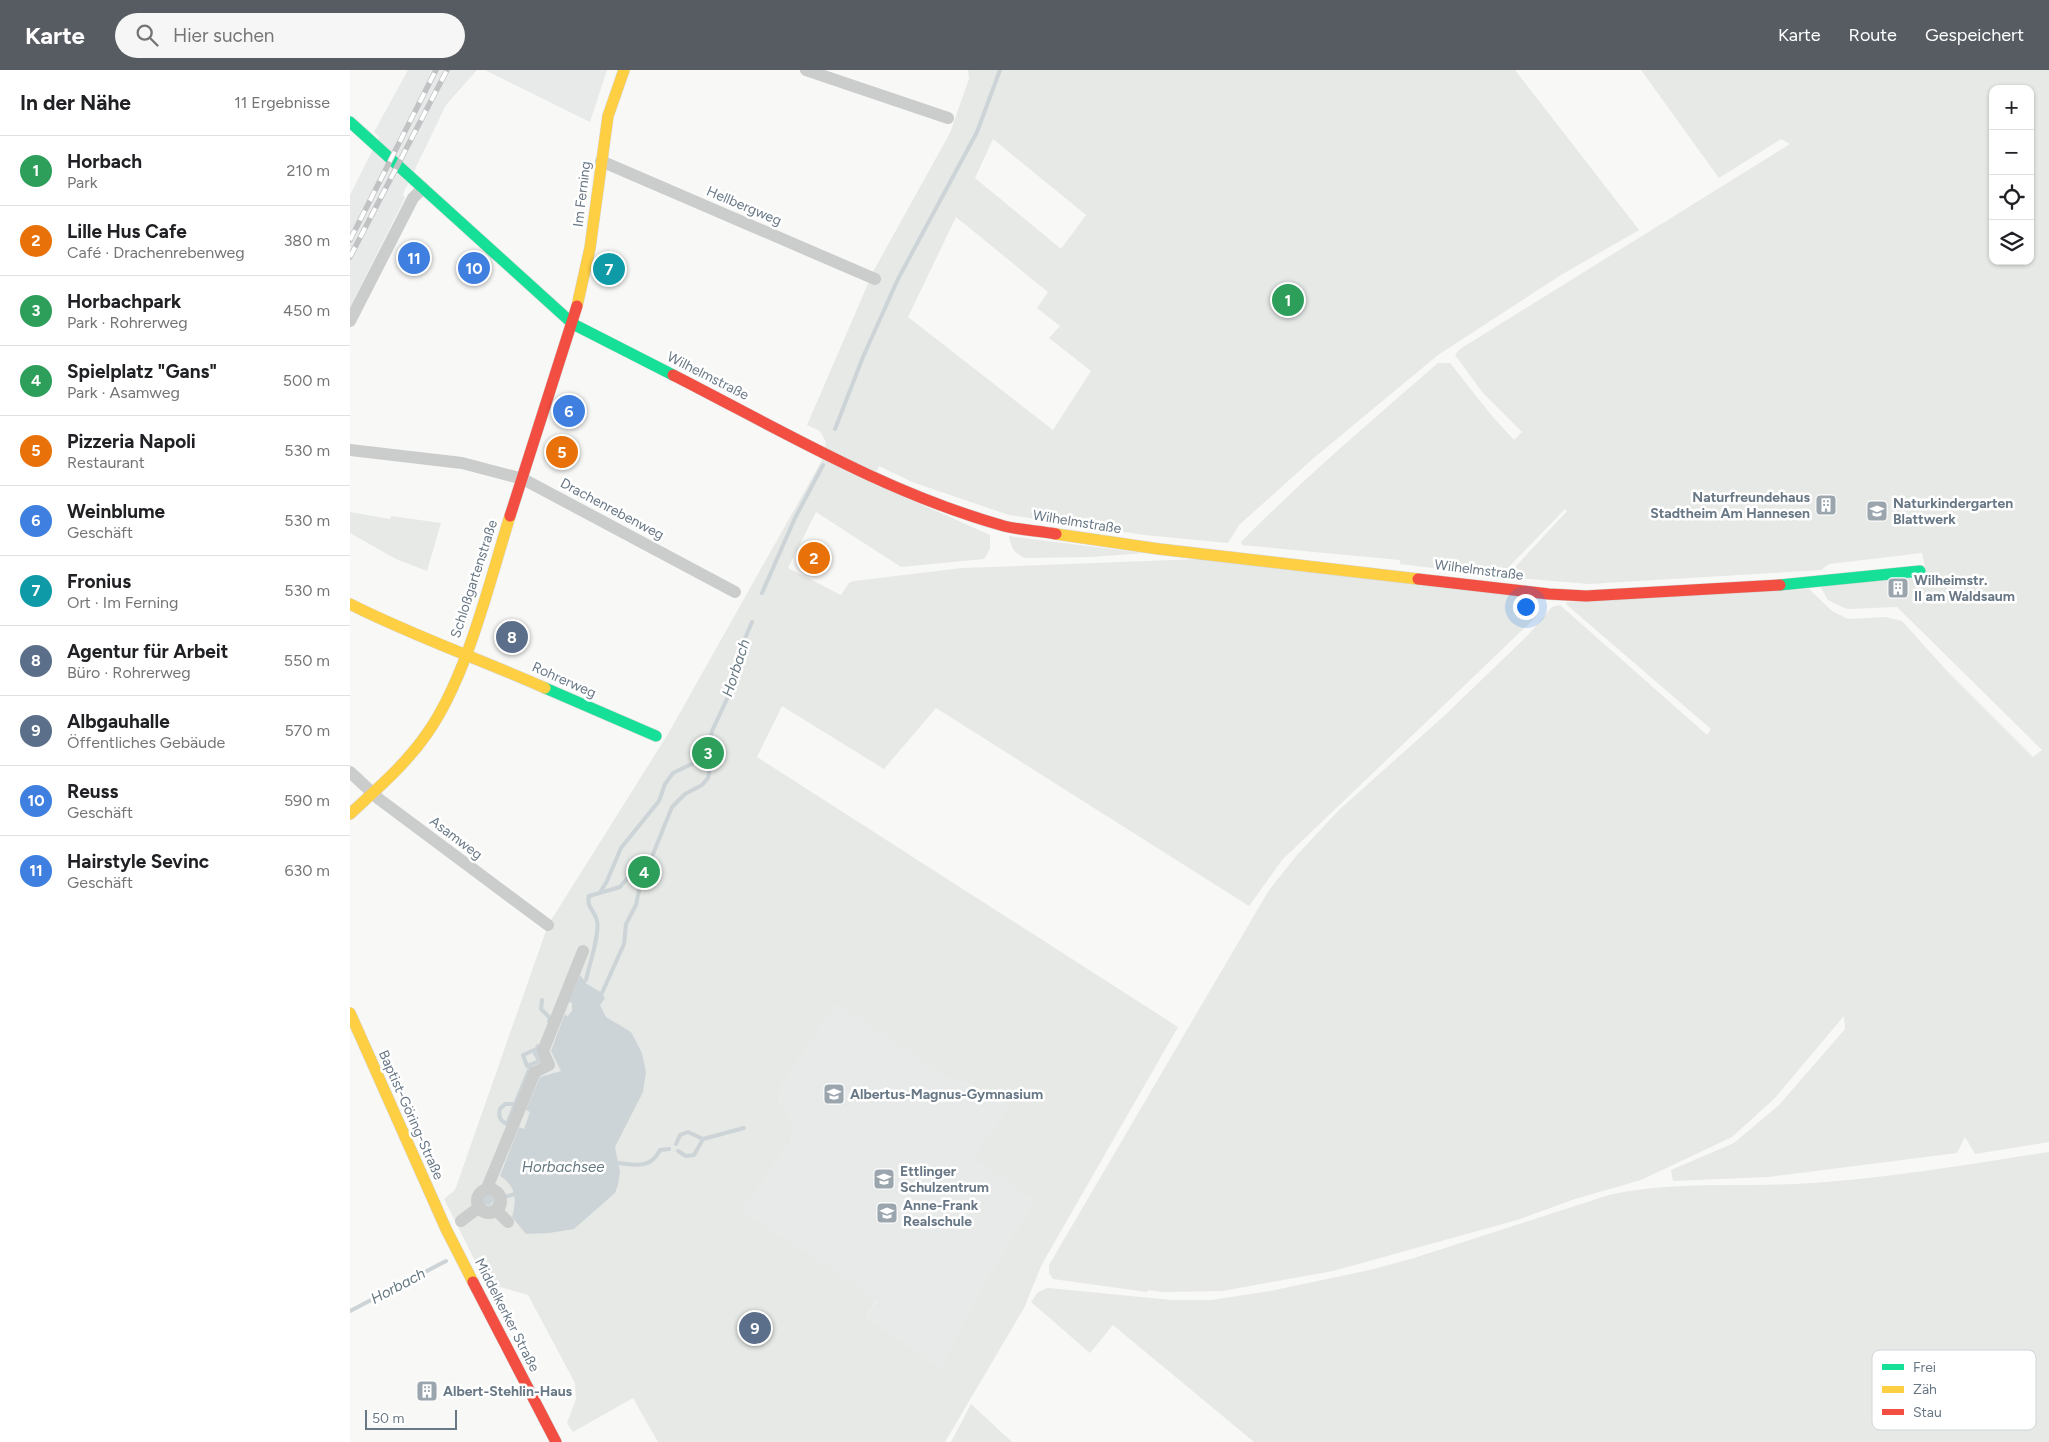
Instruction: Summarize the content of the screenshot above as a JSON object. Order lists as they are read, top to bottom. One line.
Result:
{"streets":{"street":["Im Ferning","Hellbergweg","Wilhelmstraße","Drachenrebenweg","Schloßgartenstraße","Rohrerweg","Asamweg","Baptist-Göring-Straße","Middelkerker Straße"]},"crossings":[["Im Ferning","Hellbergweg"],["Im Ferning","Wilhelmstraße"],["Im Ferning","Schloßgartenstraße"],["Wilhelmstraße","Schloßgartenstraße"],["Drachenrebenweg","Schloßgartenstraße"],["Schloßgartenstraße","Rohrerweg"],["Schloßgartenstraße","Asamweg"],["Baptist-Göring-Straße","Middelkerker Straße"]],"water":["Horbach","Horbachsee"],"places":{"building":["Naturfreundehaus Stadtheim Am Hannesen","Wilheimstr. II am Waldsaum","Albert-Stehlin-Haus"],"school or university":["Naturkindergarten Blattwerk","Albertus-Magnus-Gymnasium","Ettlinger Schulzentrum","Anne-Frank Realschule"]},"legend":["Frei","Zäh","Stau"],"scale_bar":"50 m","page":{"header":"Karte","search":"Hier suchen","nav":["Karte","Route","Gespeichert"],"heading":["In der Nähe","11 Ergebnisse"],"map_buttons":["+","−"],"list":[{"mark":"1","name":"Horbach","note":"Park","value":"210 m"},{"mark":"2","name":"Lille Hus Cafe","note":"Café · Drachenrebenweg","value":"380 m"},{"mark":"3","name":"Horbachpark","note":"Park · Rohrerweg","value":"450 m"},{"mark":"4","name":"Spielplatz \"Gans\"","note":"Park · Asamweg","value":"500 m"},{"mark":"5","name":"Pizzeria Napoli","note":"Restaurant","value":"530 m"},{"mark":"6","name":"Weinblume","note":"Geschäft","value":"530 m"},{"mark":"7","name":"Fronius","note":"Ort · Im Ferning","value":"530 m"},{"mark":"8","name":"Agentur für Arbeit","note":"Büro · Rohrerweg","value":"550 m"},{"mark":"9","name":"Albgauhalle","note":"Öffentliches Gebäude","value":"570 m"},{"mark":"10","name":"Reuss","note":"Geschäft","value":"590 m"},{"mark":"11","name":"Hairstyle Sevinc","note":"Geschäft","value":"630 m"}],"pins":["11","10","7","1","6","5","2","8","3","4","9"],"scale":"50 m"}}
